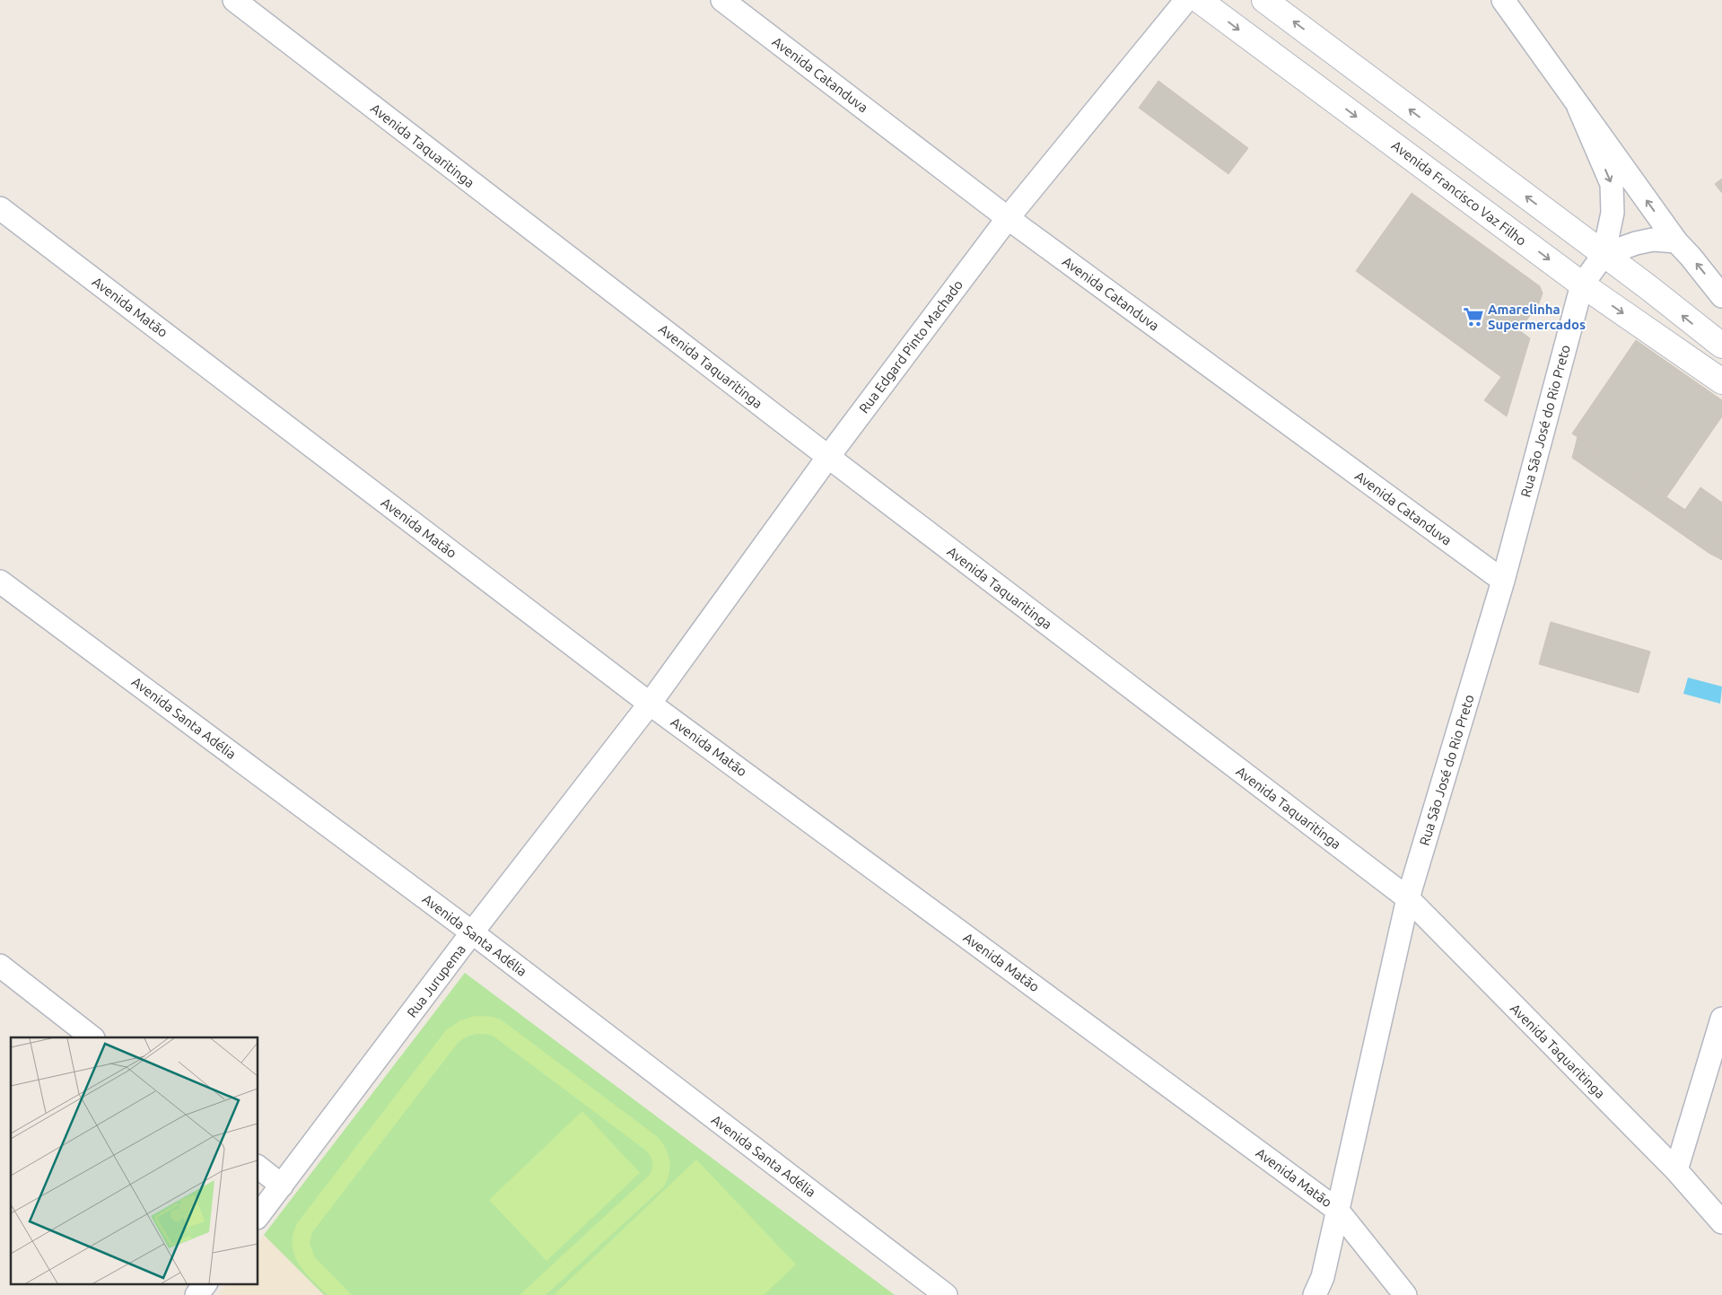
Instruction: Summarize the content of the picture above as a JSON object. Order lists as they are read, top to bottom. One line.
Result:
{"streets":{"main road":["Avenida Francisco Vaz Filho"],"street":["Avenida Catanduva","Avenida Taquaritinga","Avenida Matão","Rua Edgard Pinto Machado","Rua São José do Rio Preto","Avenida Santa Adélia","Rua Jurupema"]},"crossings":[["Avenida Catanduva","Rua Edgard Pinto Machado"],["Avenida Catanduva","Rua São José do Rio Preto"],["Avenida Taquaritinga","Rua Edgard Pinto Machado"],["Avenida Taquaritinga","Rua São José do Rio Preto"],["Avenida Francisco Vaz Filho","Rua São José do Rio Preto"],["Avenida Matão","Rua Edgard Pinto Machado"],["Avenida Matão","Rua São José do Rio Preto"],["Avenida Matão","Rua Jurupema"],["Rua Edgard Pinto Machado","Rua Jurupema"],["Avenida Santa Adélia","Rua Jurupema"]],"places":{"supermarket":["Amarelinha Supermercados"]}}
